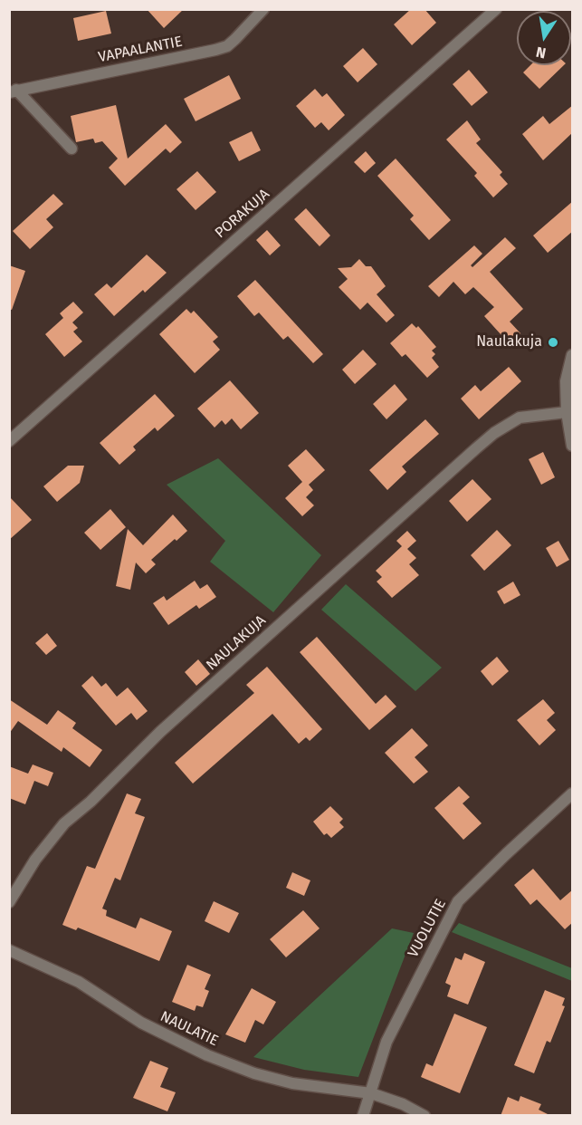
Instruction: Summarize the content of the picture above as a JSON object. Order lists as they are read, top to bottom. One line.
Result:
{"streets":{"street":["VAPAALANTIE","PORAKUJA","NAULAKUJA","VUOLUTIE","NAULATIE"]},"crossings":[["VUOLUTIE","NAULATIE"]],"places":["Naulakuja"],"north":"bottom"}
